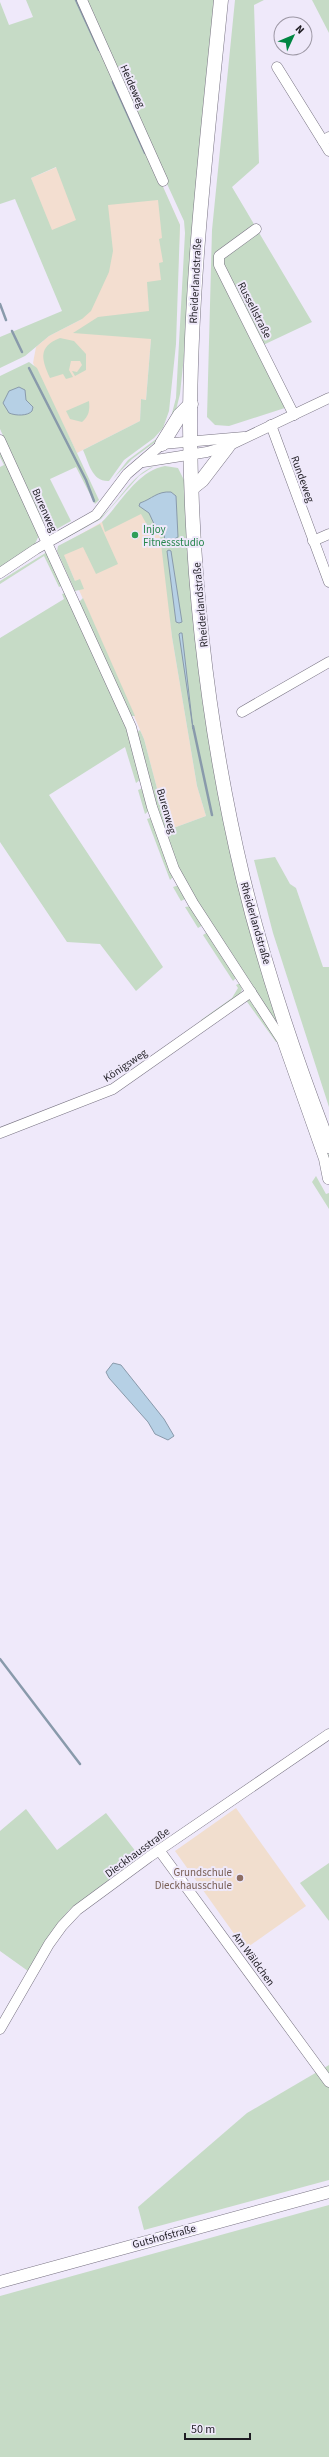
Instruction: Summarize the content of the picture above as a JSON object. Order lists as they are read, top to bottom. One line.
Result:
{"streets":{"main road":["Rheiderlandstraße"],"street":["Heideweg","Russellstraße","Rundeweg","Burenweg","Königsweg","Dieckhausstraße","Am Wäldchen","Gutshofstraße"]},"crossings":[["Burenweg","Königsweg"],["Dieckhausstraße","Am Wäldchen"]],"places":["Injoy Fitnessstudio","Grundschule Dieckhausschule"],"scale_bar":"50 m","north":"top right"}
